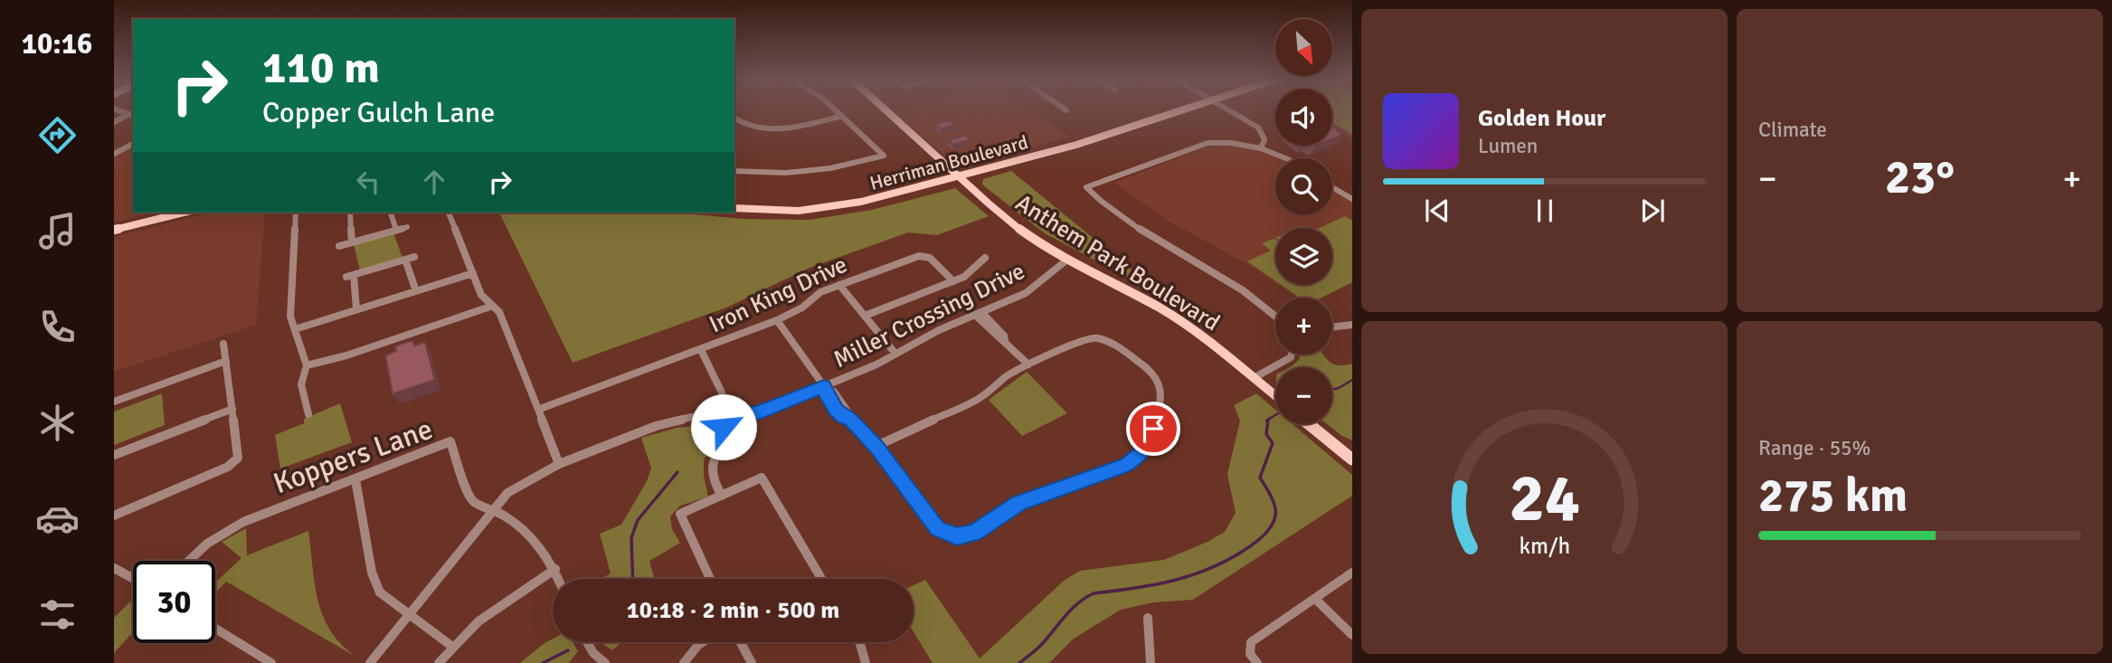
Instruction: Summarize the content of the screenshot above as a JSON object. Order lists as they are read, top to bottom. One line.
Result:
{"streets":{"main road":["Herriman Boulevard","Anthem Park Boulevard"],"street":["Iron King Drive","Miller Crossing Drive","Koppers Lane"]},"crossings":[["Herriman Boulevard","Anthem Park Boulevard"],["Anthem Park Boulevard","Miller Crossing Drive"],["Miller Crossing Drive","Koppers Lane"]],"north":"bottom right","page":{"tabs":"10:16","tile":["Climate",["Range · 55%","275 km"]],"map_buttons":["+","−"],"turn":["110 m","Copper Gulch Lane"],"song":["Golden Hour","Lumen"],"heat":["−","23°","+"],"limit":"30","trip":"10:18 · 2 min · 500 m","gauge":["24","km/h"]}}
